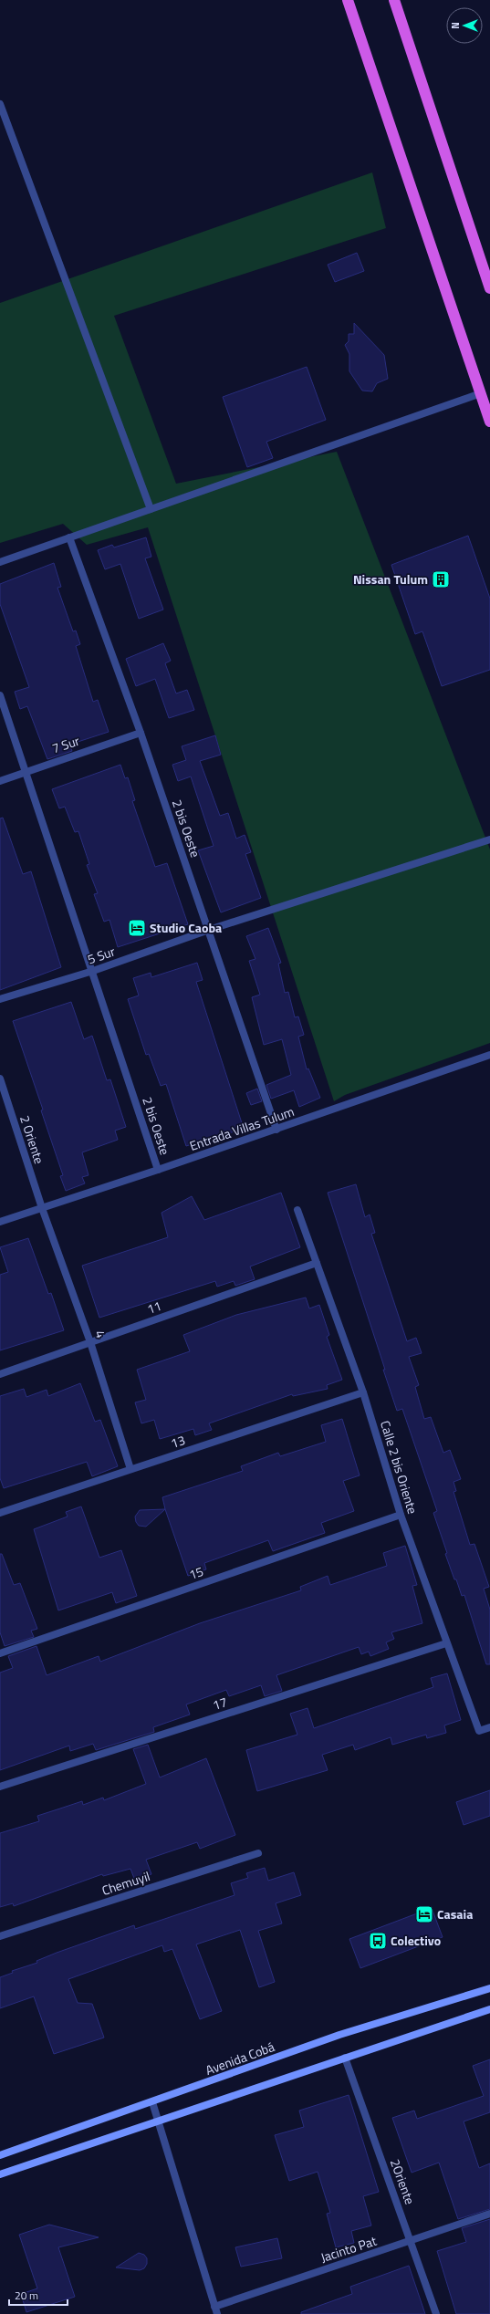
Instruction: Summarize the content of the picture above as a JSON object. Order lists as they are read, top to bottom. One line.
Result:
{"streets":{"main road":["Avenida Cobá"],"street":["7 Sur","2 bis Oeste","5 Sur","Entrada Villas Tulum","2 Oriente","11","4","13","Calle 2 bis Oriente","15","17","Chemuyil","2Oriente","Jacinto Pat"]},"crossings":[["7 Sur","2 bis Oeste"],["2 bis Oeste","5 Sur"],["2 bis Oeste","Entrada Villas Tulum"],["Entrada Villas Tulum","2 Oriente"],["Entrada Villas Tulum","4"],["2 Oriente","4"],["11","4"],["11","Calle 2 bis Oriente"],["4","13"],["13","Calle 2 bis Oriente"],["Calle 2 bis Oriente","15"],["Calle 2 bis Oriente","17"],["2Oriente","Jacinto Pat"]],"places":{"building":["Nissan Tulum"],"hotel":["Studio Caoba","Casaia"],"bus stop":["Colectivo"]},"scale_bar":"20 m","north":"left"}
